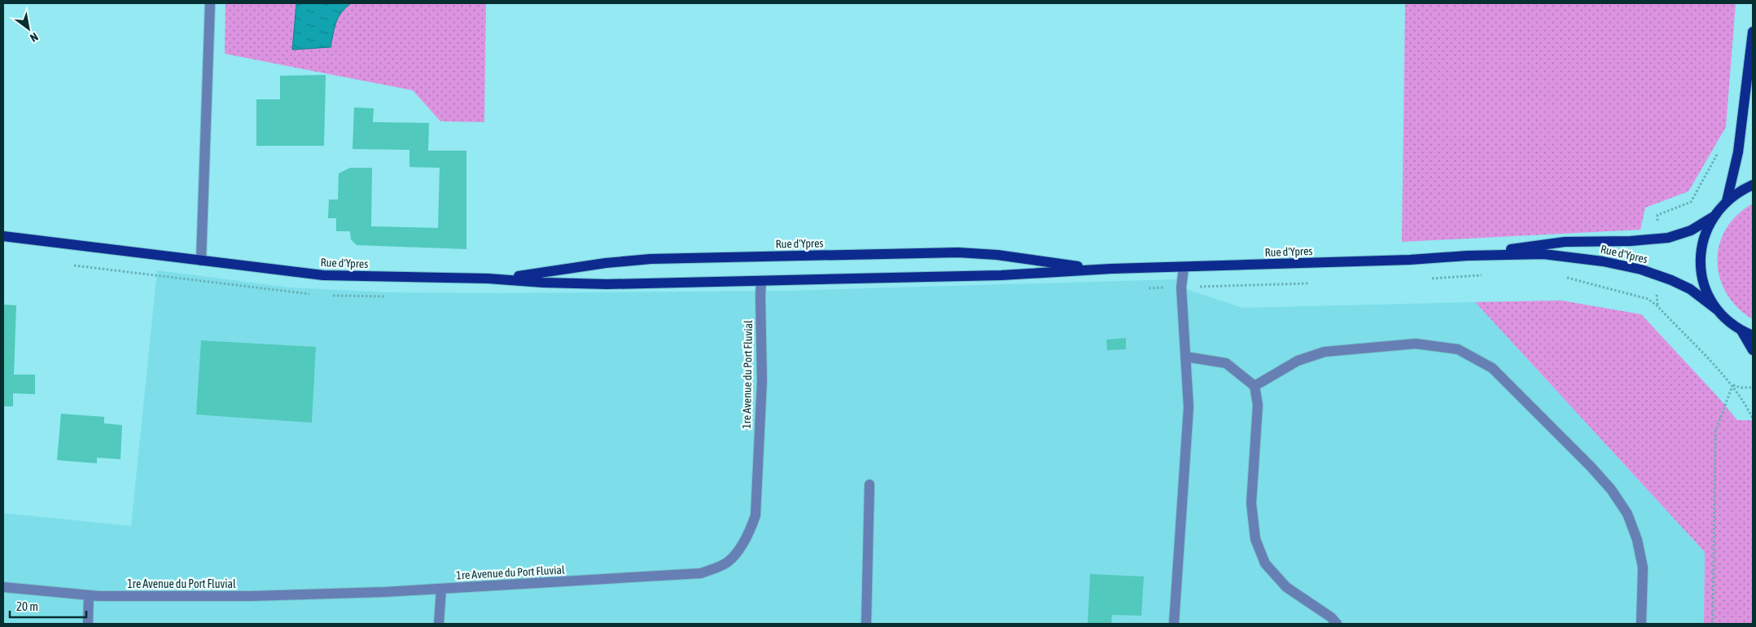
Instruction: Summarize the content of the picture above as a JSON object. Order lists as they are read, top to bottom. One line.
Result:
{"streets":{"main road":["Rue d'Ypres"],"street":["1re Avenue du Port Fluvial"]},"crossings":[["Rue d'Ypres","1re Avenue du Port Fluvial"]],"scale_bar":"20 m","north":"bottom right"}
